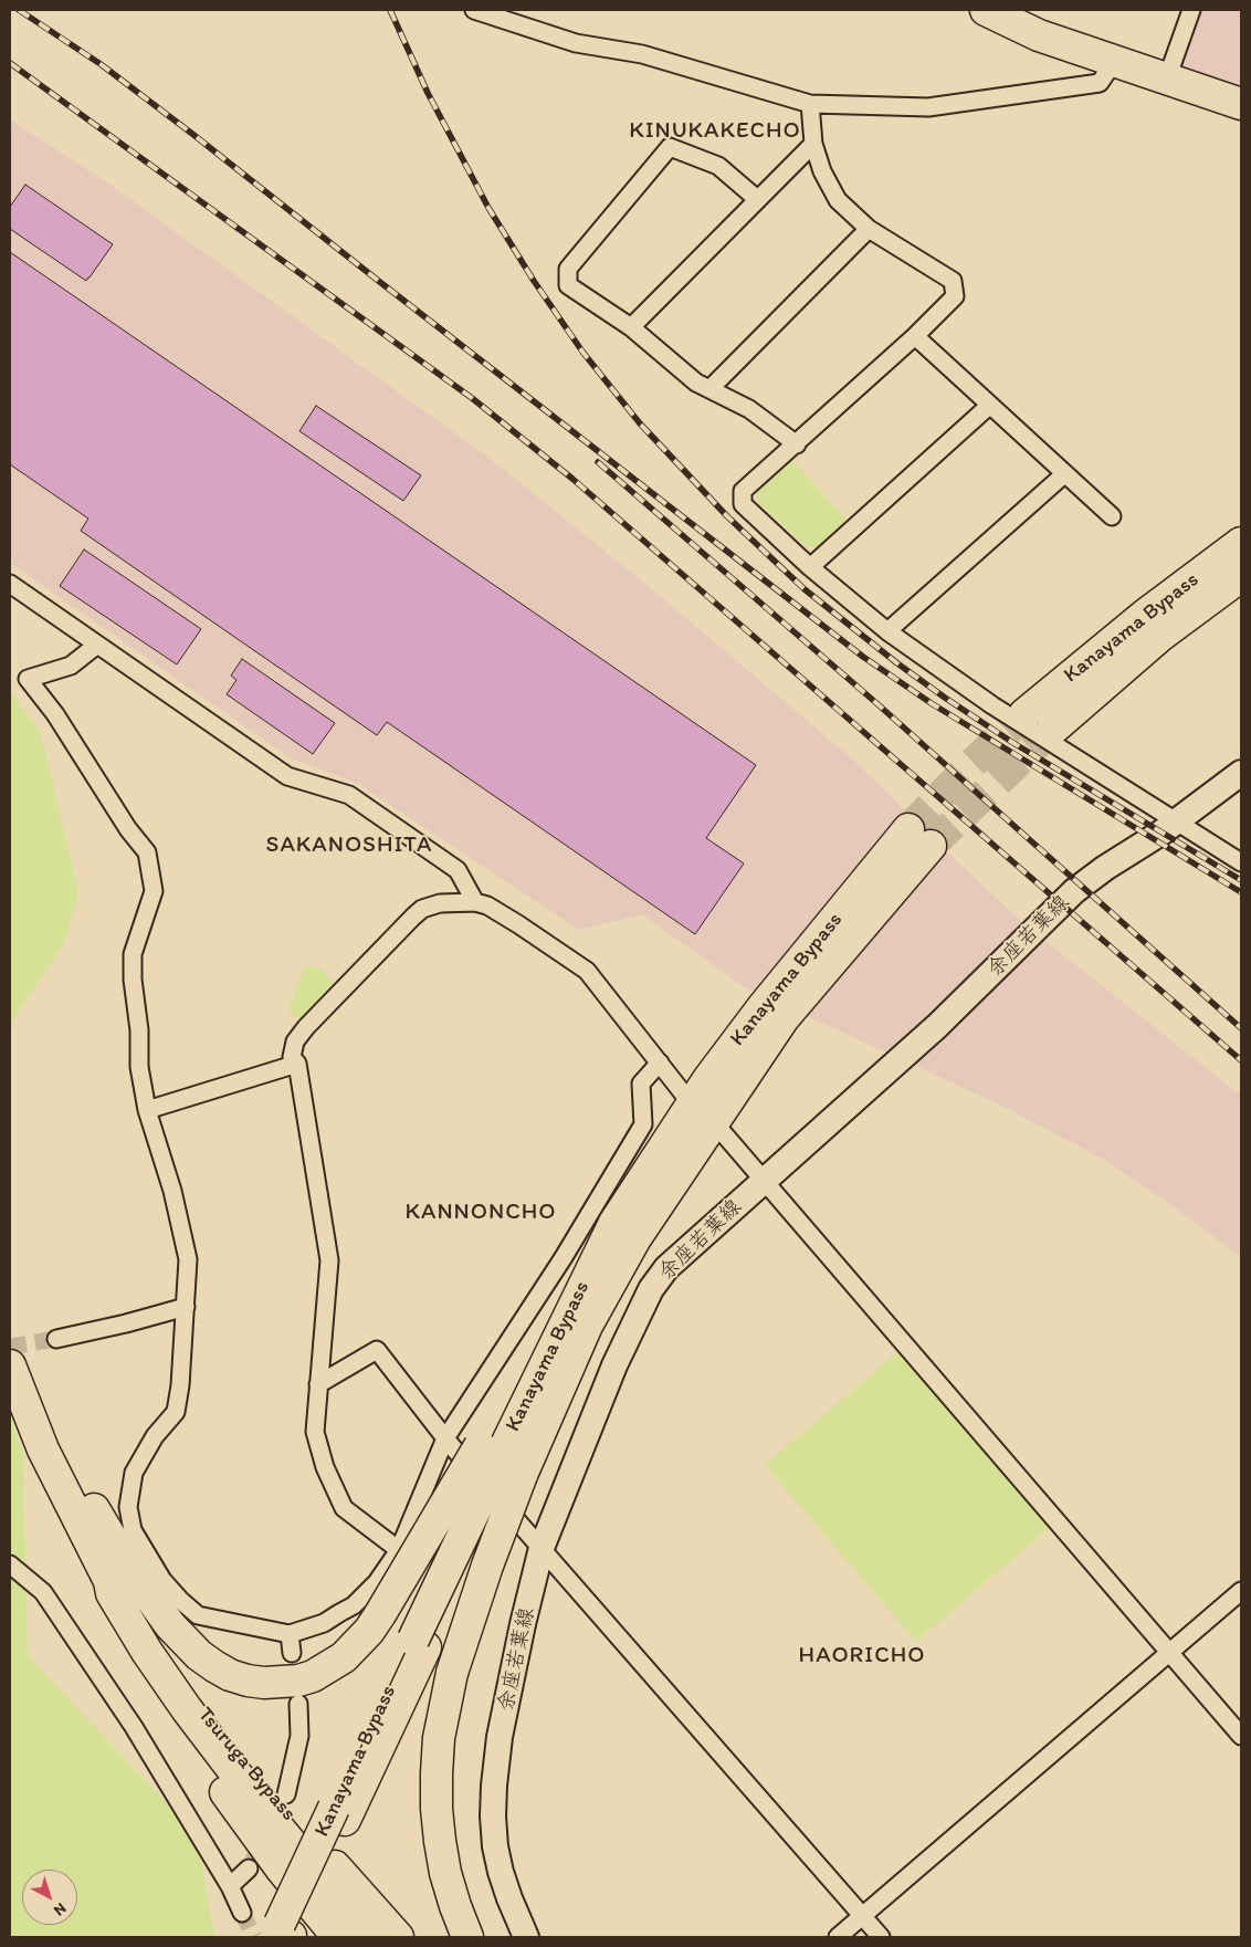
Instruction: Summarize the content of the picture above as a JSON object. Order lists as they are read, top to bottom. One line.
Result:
{"streets":{"highway":["Kanayama Bypass","Tsuruga Bypass"],"main road":["余座若葉線"]},"districts":["KINUKAKECHO","SAKANOSHITA","KANNONCHO","HAORICHO"],"north":"bottom right"}
